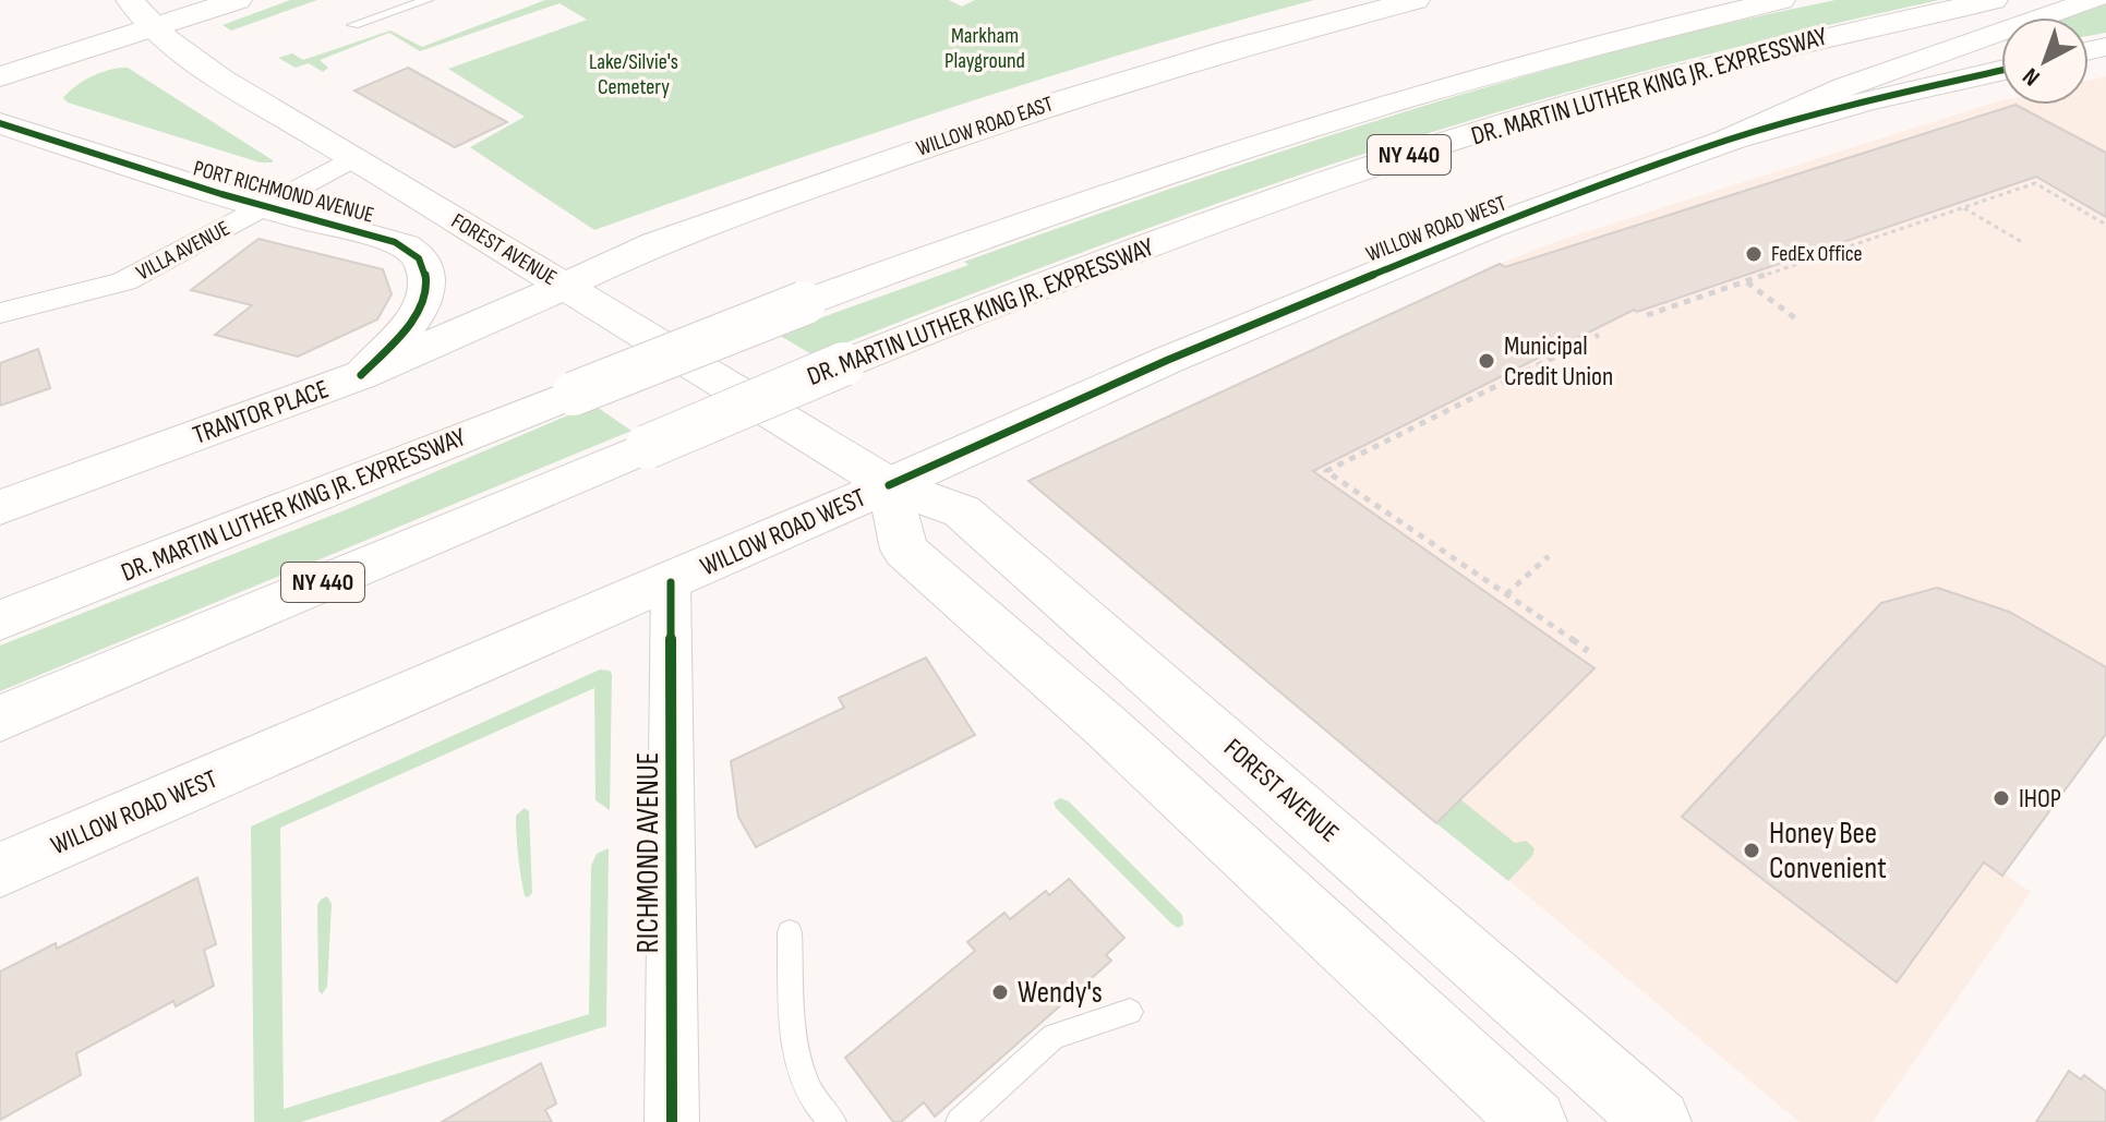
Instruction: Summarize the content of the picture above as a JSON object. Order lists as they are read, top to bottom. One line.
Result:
{"streets":{"main road":["DR. MARTIN LUTHER KING JR. EXPRESSWAY","WILLOW ROAD EAST","NY 440","PORT RICHMOND AVENUE","WILLOW ROAD WEST","FOREST AVENUE","TRANTOR PLACE"],"street":["VILLA AVENUE","RICHMOND AVENUE"]},"crossings":[["WILLOW ROAD EAST","FOREST AVENUE"],["WILLOW ROAD EAST","TRANTOR PLACE"],["PORT RICHMOND AVENUE","VILLA AVENUE"],["PORT RICHMOND AVENUE","TRANTOR PLACE"],["WILLOW ROAD WEST","FOREST AVENUE"],["WILLOW ROAD WEST","RICHMOND AVENUE"],["FOREST AVENUE","VILLA AVENUE"],["FOREST AVENUE","TRANTOR PLACE"]],"parks":["Markham Playground","Lake/Silvie's Cemetery"],"places":["FedEx Office","Municipal Credit Union","IHOP","Honey Bee Convenient","Wendy's"],"north":"bottom left"}
